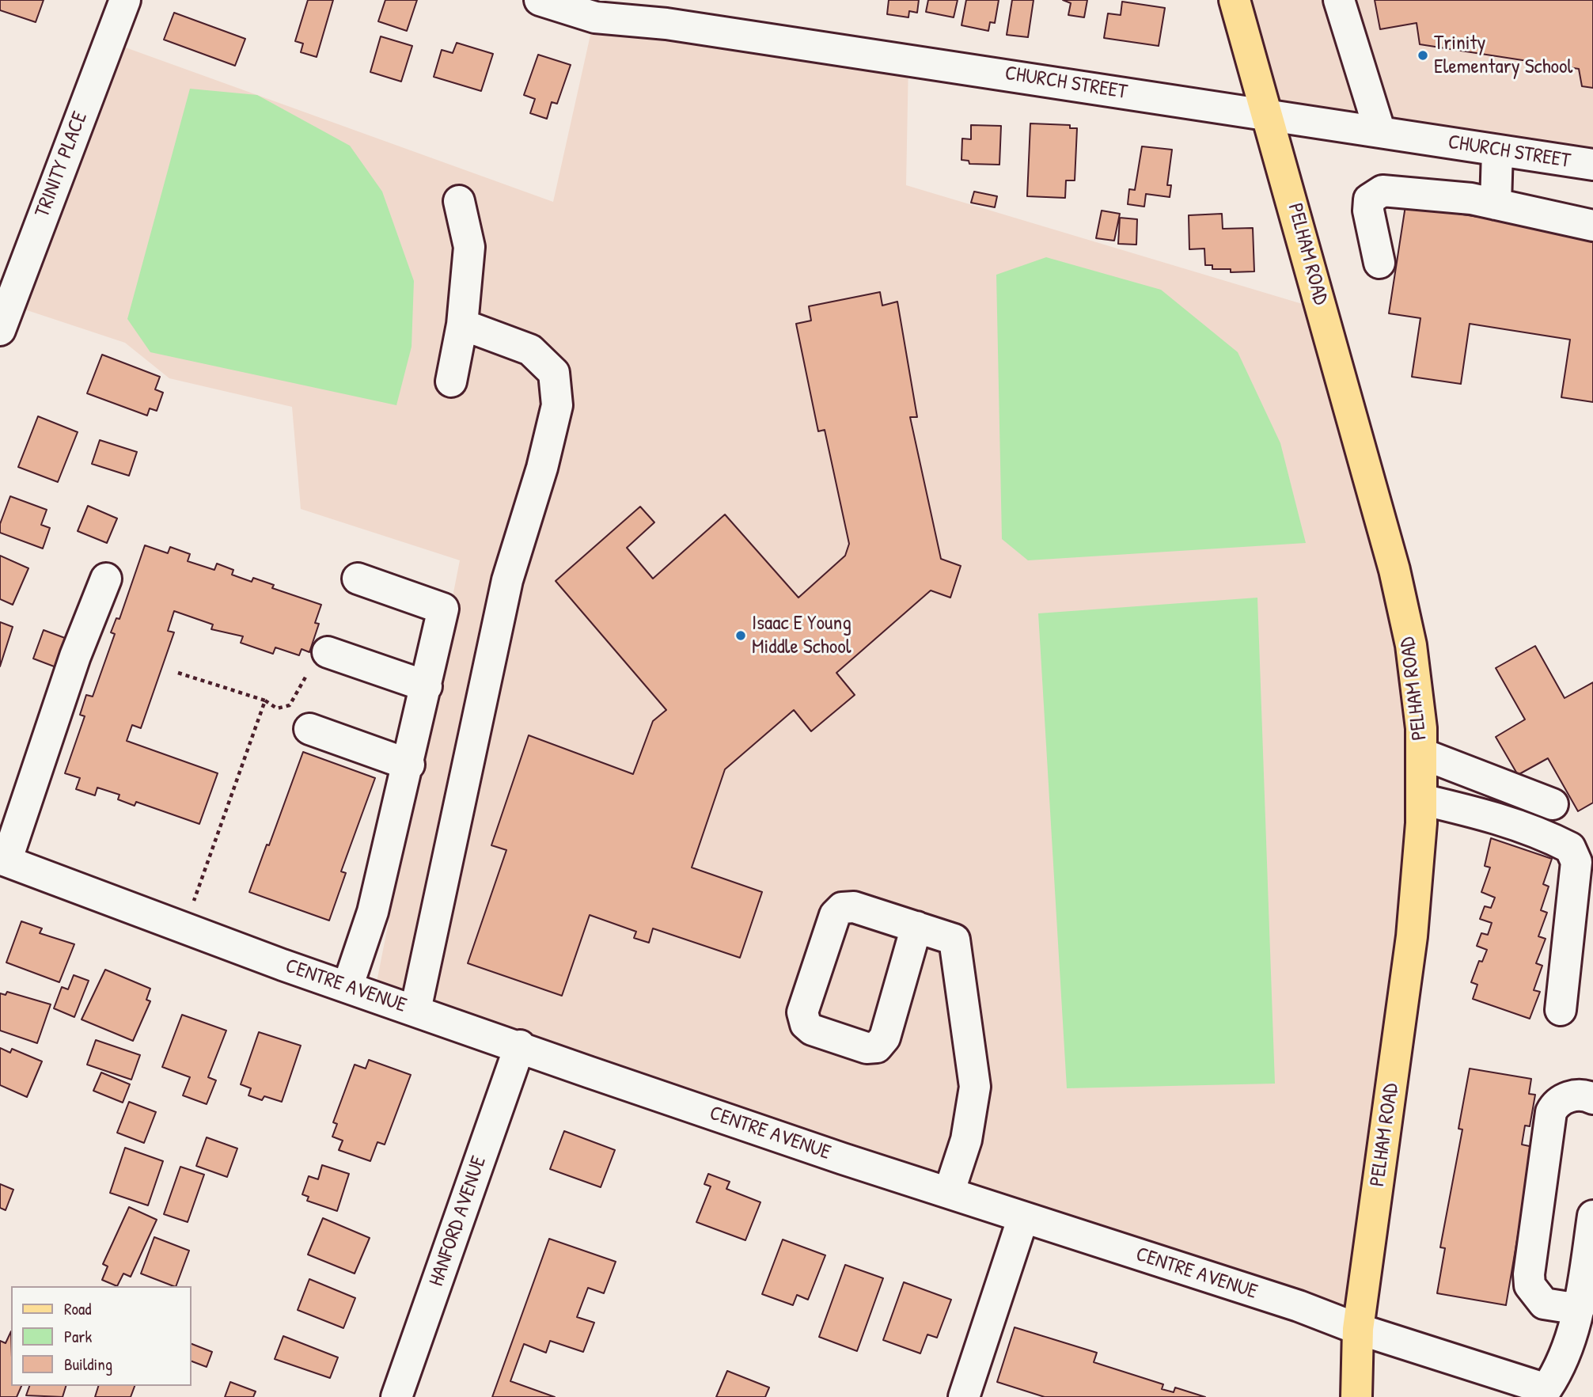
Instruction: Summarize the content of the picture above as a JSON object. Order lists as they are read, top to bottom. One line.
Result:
{"streets":{"main road":["PELHAM ROAD"],"street":["CHURCH STREET","TRINITY PLACE","CENTRE AVENUE","HANFORD AVENUE"]},"crossings":[["CHURCH STREET","PELHAM ROAD"],["PELHAM ROAD","CENTRE AVENUE"],["CENTRE AVENUE","HANFORD AVENUE"]],"places":["Trinity Elementary School","Isaac E Young Middle School"],"legend":["Road","Park","Building"]}
